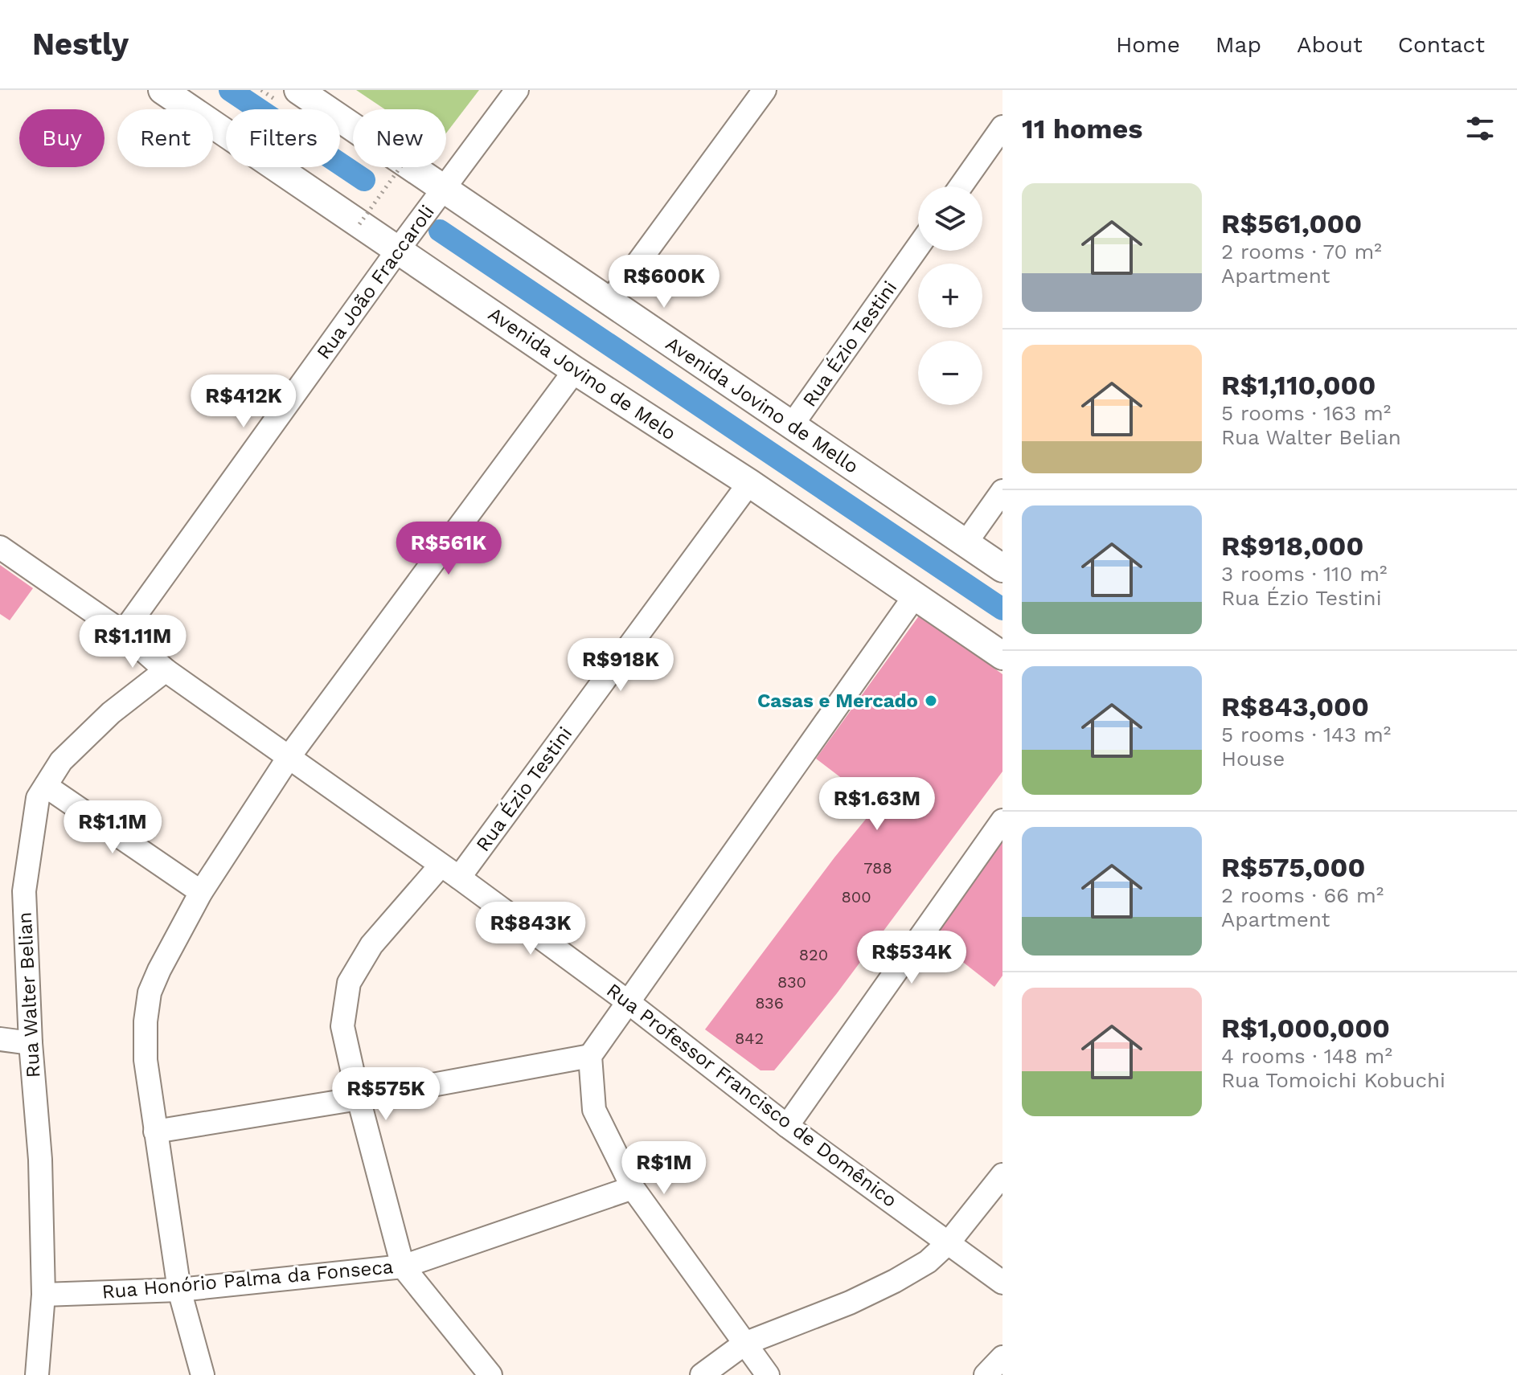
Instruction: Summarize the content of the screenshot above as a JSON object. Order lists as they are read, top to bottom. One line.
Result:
{"streets":{"main road":["Avenida Jovino de Melo","Avenida Jovino de Mello"],"street":["Rua João Fraccaroli","Rua Ézio Testini","Rua Walter Belian","Rua Professor Francisco de Domênico","Rua Honório Palma da Fonseca"]},"crossings":[["Rua João Fraccaroli","Avenida Jovino de Melo"],["Rua João Fraccaroli","Avenida Jovino de Mello"],["Rua João Fraccaroli","Rua Professor Francisco de Domênico"],["Rua Ézio Testini","Avenida Jovino de Melo"],["Rua Ézio Testini","Avenida Jovino de Mello"],["Rua Ézio Testini","Rua Professor Francisco de Domênico"],["Rua Ézio Testini","Rua Honório Palma da Fonseca"],["Rua Walter Belian","Rua Professor Francisco de Domênico"],["Rua Walter Belian","Rua Honório Palma da Fonseca"]],"places":["Casas e Mercado"],"house_numbers":["788","800","820","830","836","842"],"page":{"header":"Nestly","nav":["Home","Map","About","Contact"],"heading":"11 homes","chip":["Buy","Rent","Filters","New"],"list":[{"name":"R$561,000","note":"2 rooms · 70 m² · Apartment"},{"name":"R$1,110,000","note":"5 rooms · 163 m² · Rua Walter Belian"},{"name":"R$918,000","note":"3 rooms · 110 m² · Rua Ézio Testini"},{"name":"R$843,000","note":"5 rooms · 143 m² · House"},{"name":"R$575,000","note":"2 rooms · 66 m² · Apartment"},{"name":"R$1,000,000","note":"4 rooms · 148 m² · Rua Tomoichi Kobuchi"}],"map_buttons":["+","−"],"price":["R$600K","R$412K","R$561K","R$1.11M","R$918K","R$1.63M","R$1.1M","R$843K","R$534K","R$575K","R$1M"]}}
